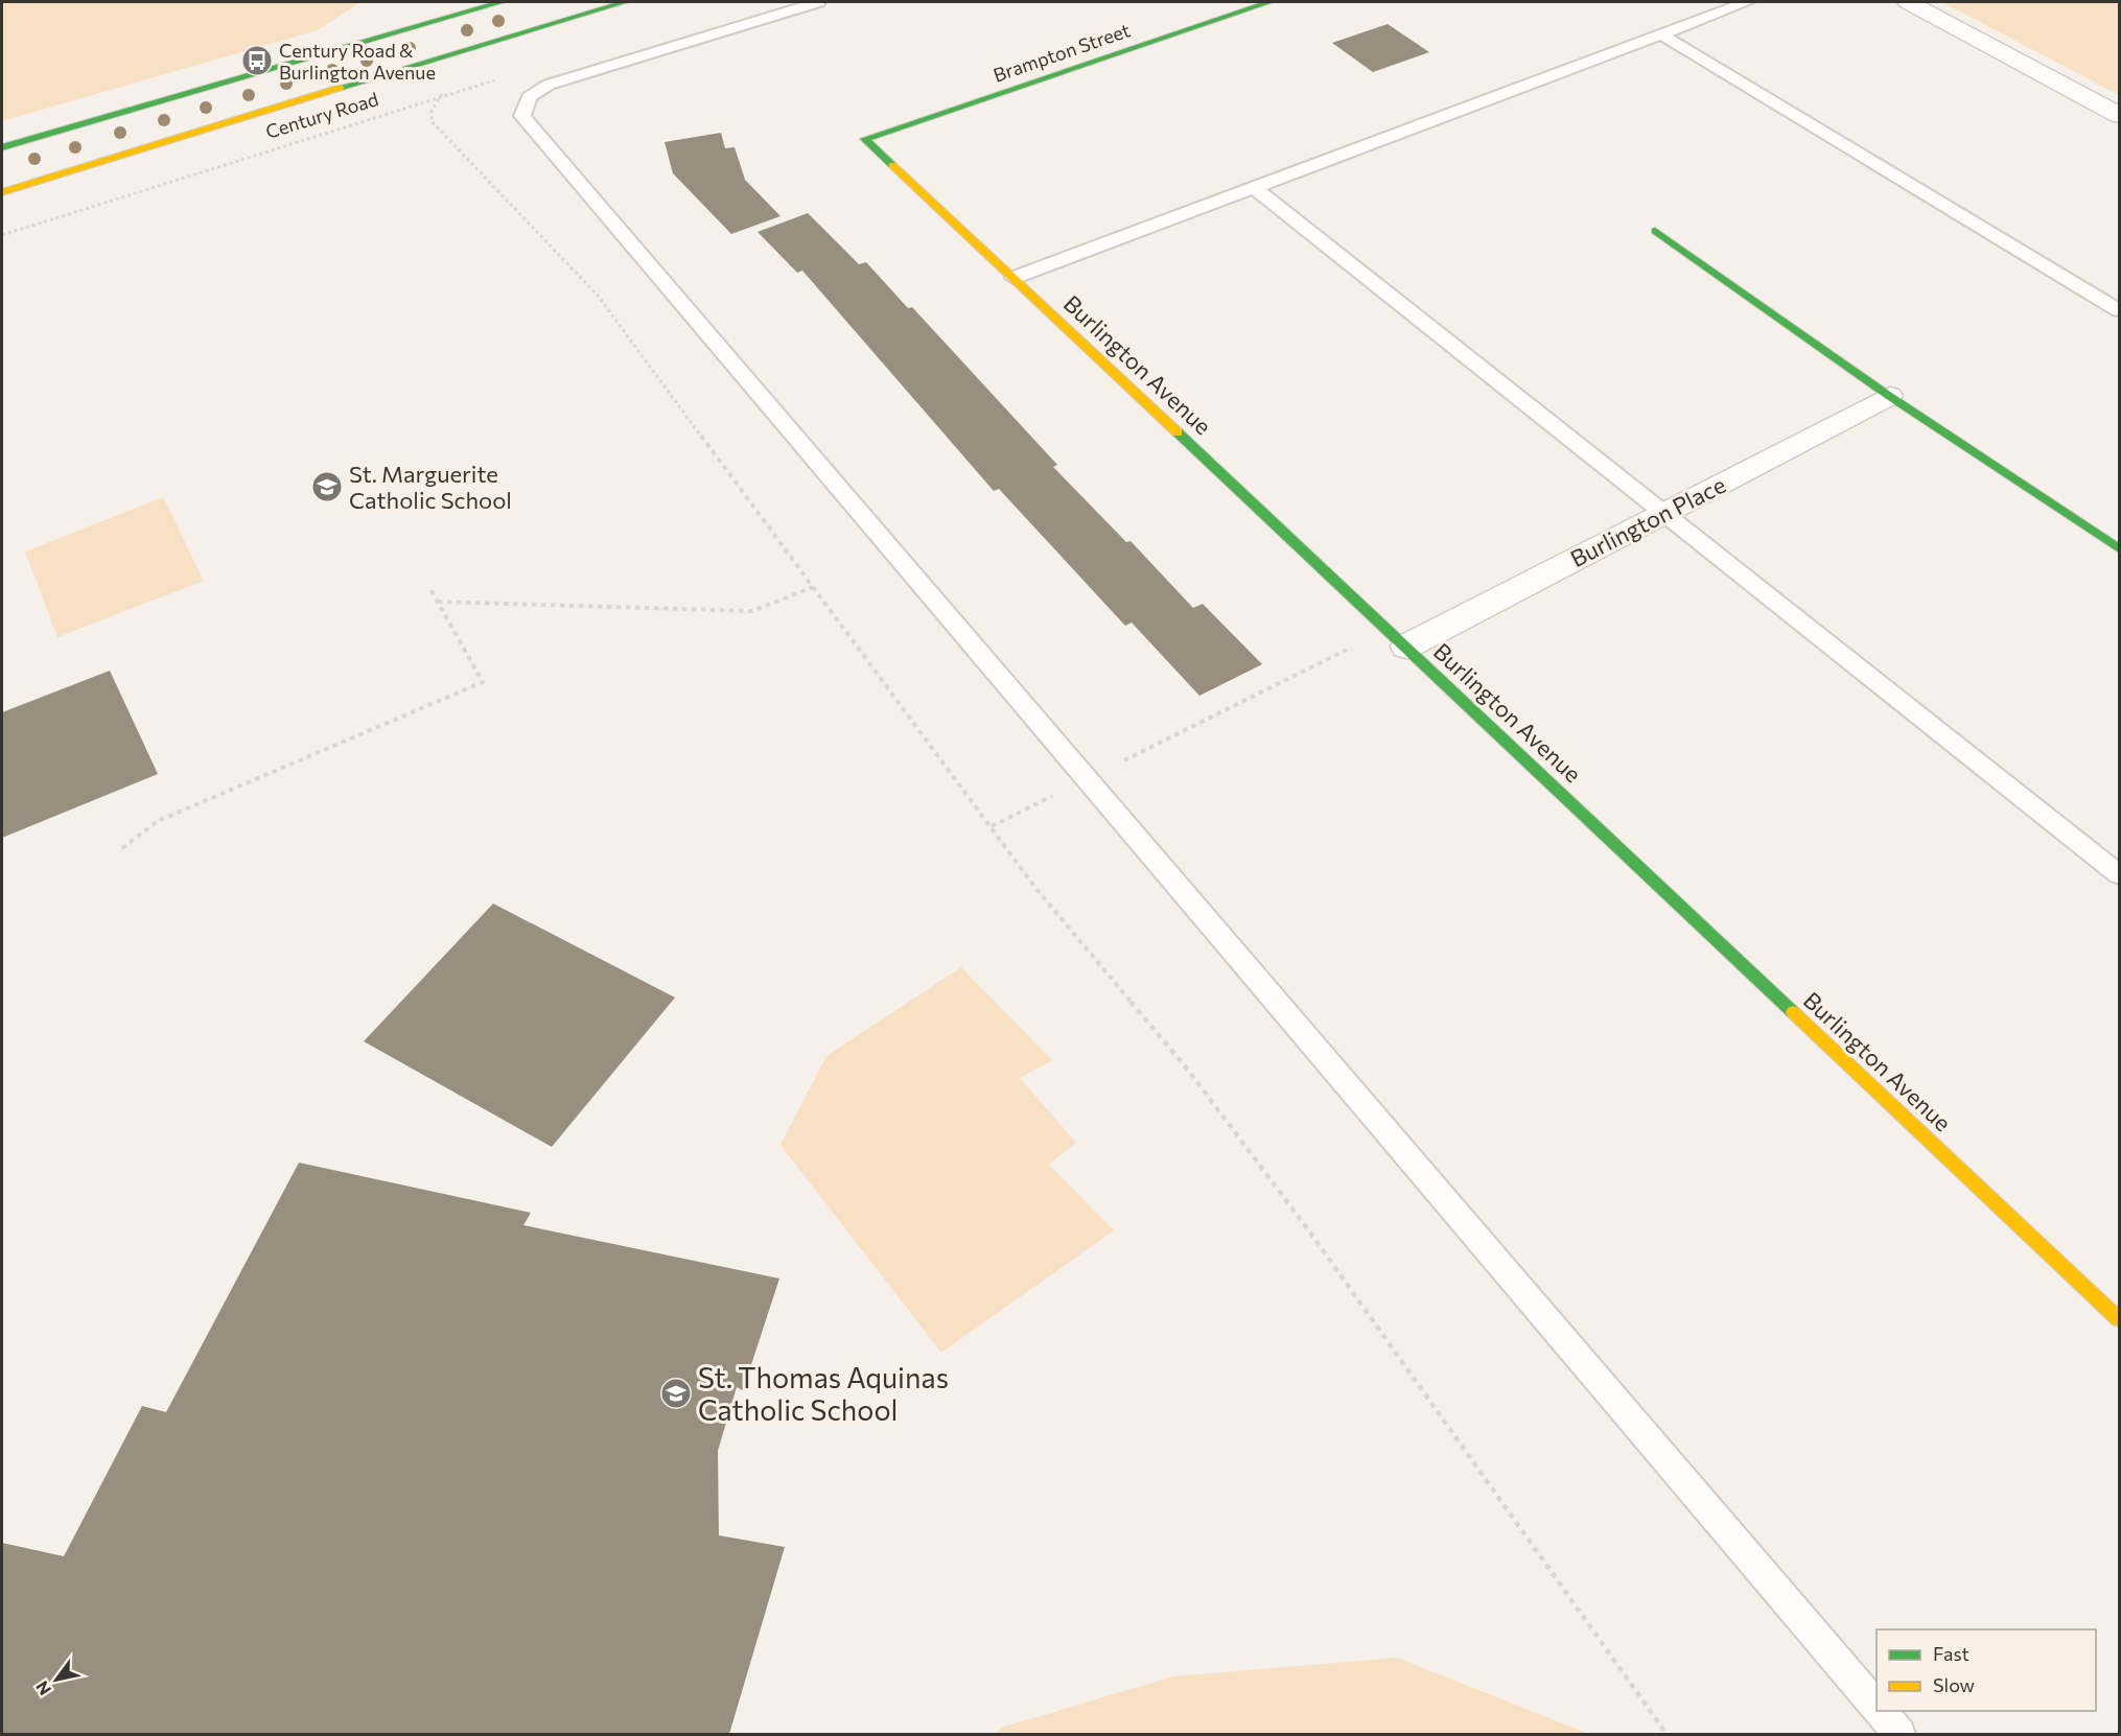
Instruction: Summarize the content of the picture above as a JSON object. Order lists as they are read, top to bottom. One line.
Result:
{"streets":{"street":["Brampton Street","Century Road","Burlington Avenue","Burlington Place"]},"crossings":[["Brampton Street","Burlington Avenue"],["Burlington Avenue","Burlington Place"]],"places":{"bus stop":["Century Road & Burlington Avenue"],"school or university":["St. Marguerite Catholic School","St. Thomas Aquinas Catholic School"]},"legend":["Fast","Slow"],"north":"bottom left"}
